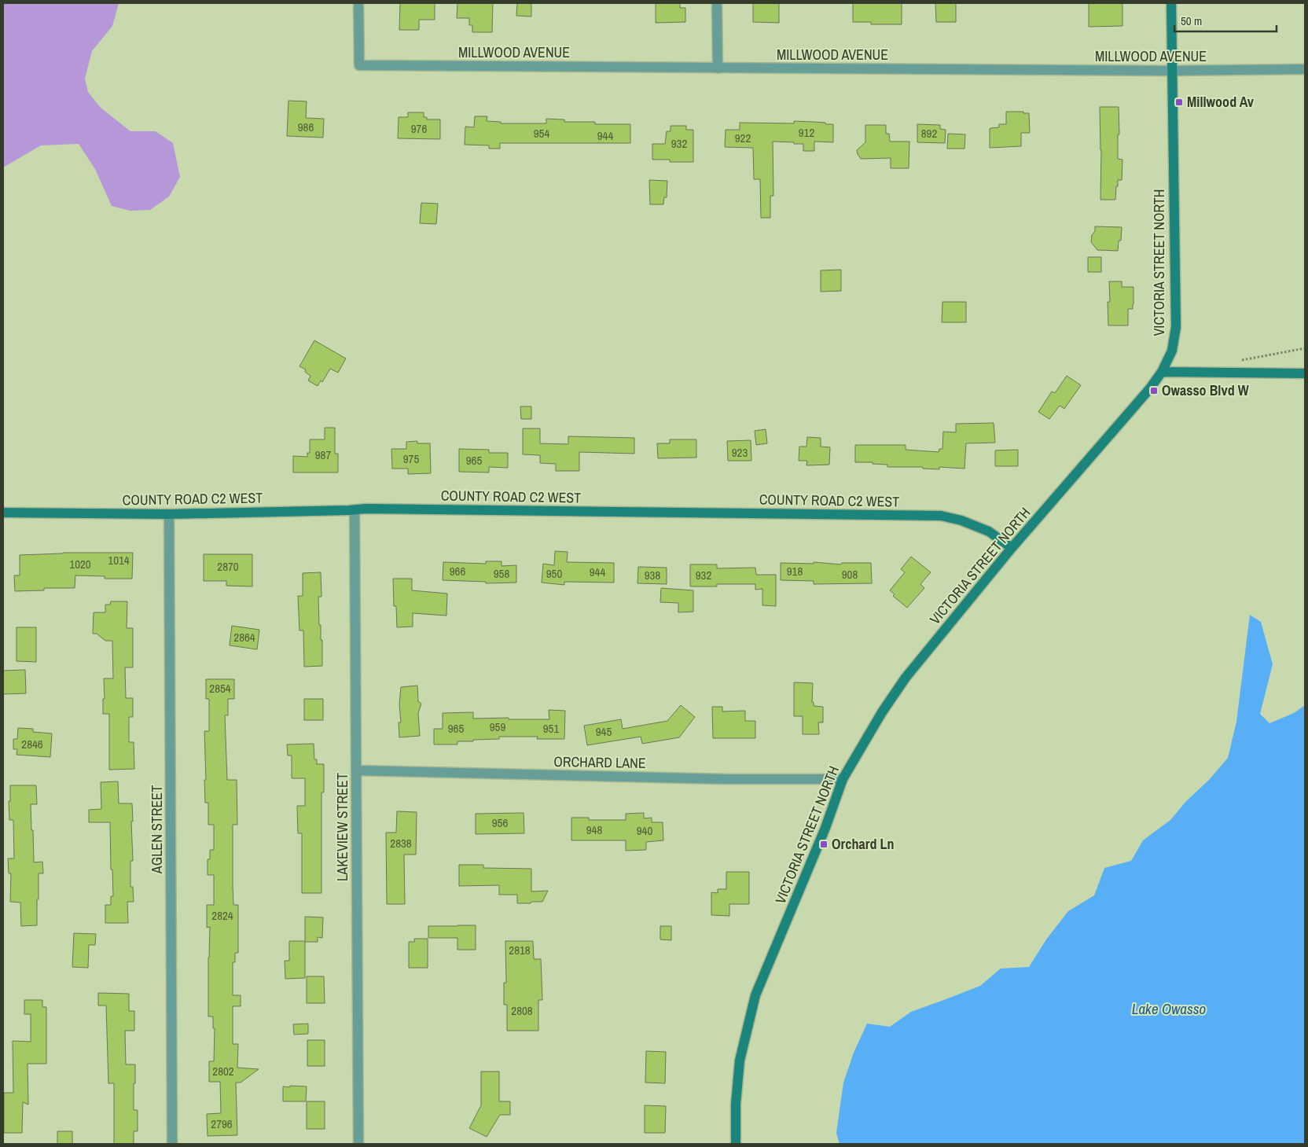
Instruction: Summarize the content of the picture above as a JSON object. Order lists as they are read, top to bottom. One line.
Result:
{"streets":{"street":["MILLWOOD AVENUE","VICTORIA STREET NORTH","COUNTY ROAD C2 WEST","ORCHARD LANE","LAKEVIEW STREET","AGLEN STREET"]},"crossings":[["MILLWOOD AVENUE","VICTORIA STREET NORTH"],["VICTORIA STREET NORTH","COUNTY ROAD C2 WEST"],["VICTORIA STREET NORTH","ORCHARD LANE"],["COUNTY ROAD C2 WEST","LAKEVIEW STREET"],["COUNTY ROAD C2 WEST","AGLEN STREET"],["ORCHARD LANE","LAKEVIEW STREET"]],"water":["Lake Owasso"],"places":{"transit":["Millwood Av","Owasso Blvd W","Orchard Ln"]},"house_numbers":["986","976","912","954","892","944","922","932","923","987","975","965","1014","1020","2870","966","918","944","958","950","908","938","932","2864","2854","959","965","951","945","2846","956","948","940","2838","2824","2818","2808","2802","2796"],"scale_bar":"50 m"}
